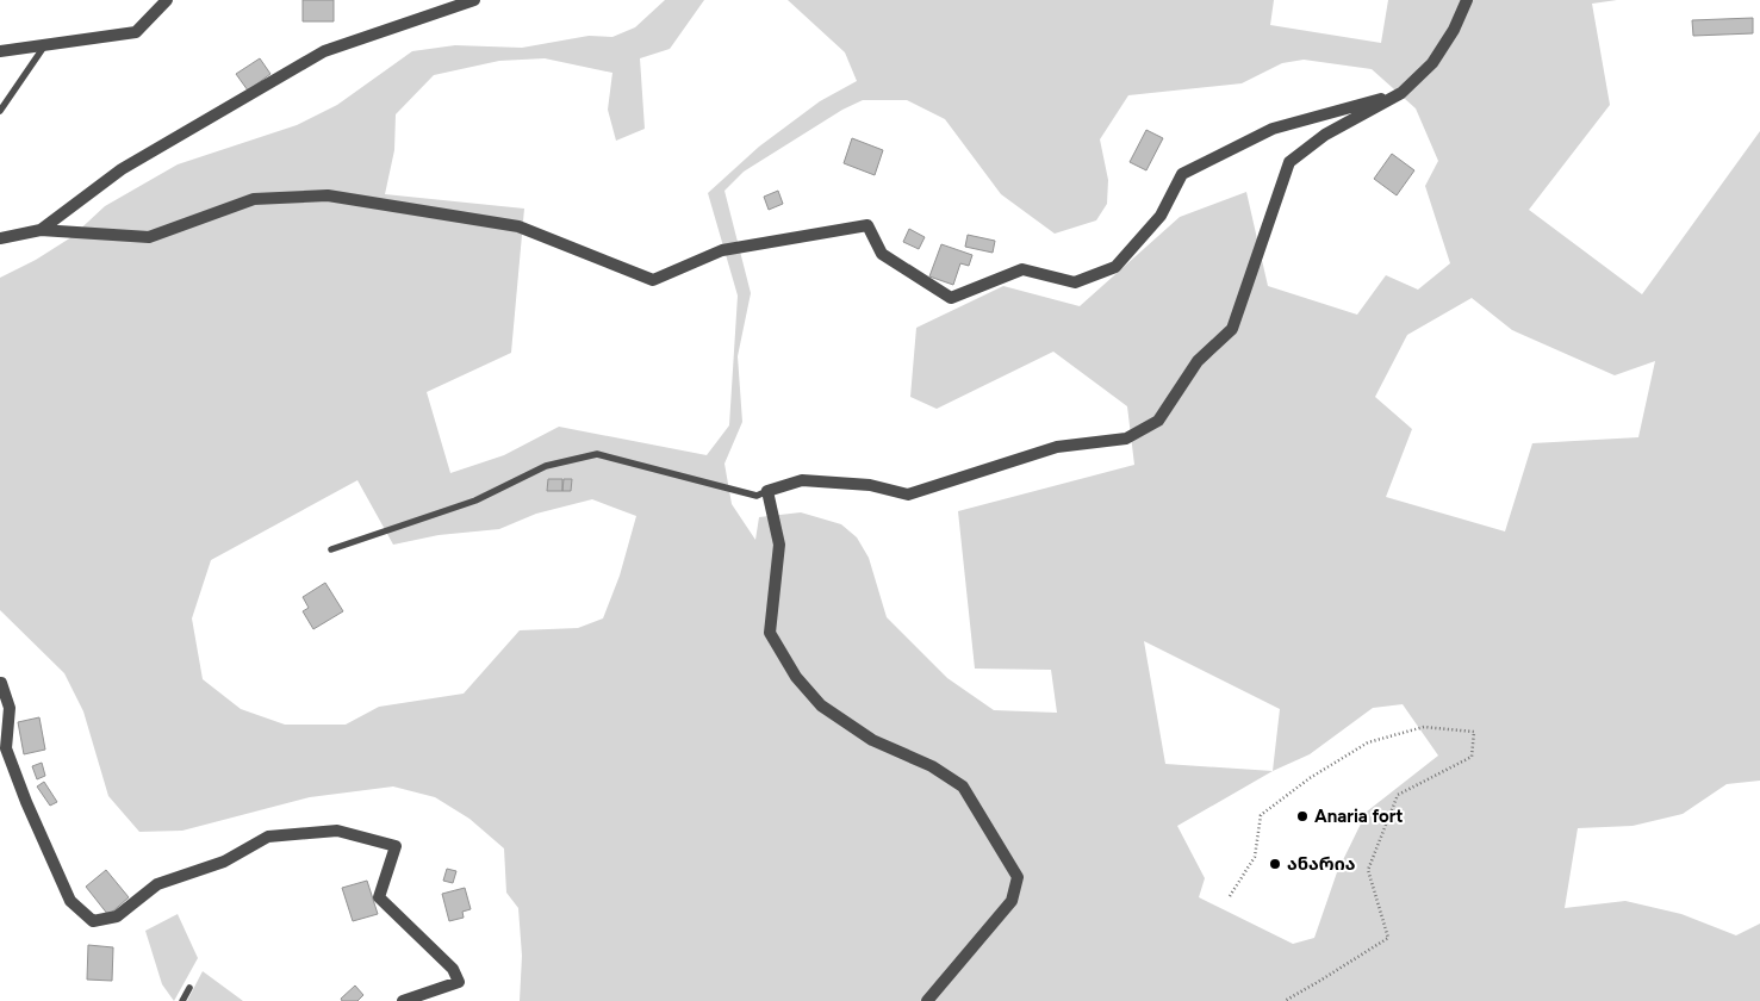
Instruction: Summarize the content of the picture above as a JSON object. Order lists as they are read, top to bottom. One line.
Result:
{"places":["Anaria fort","ანარია"]}
